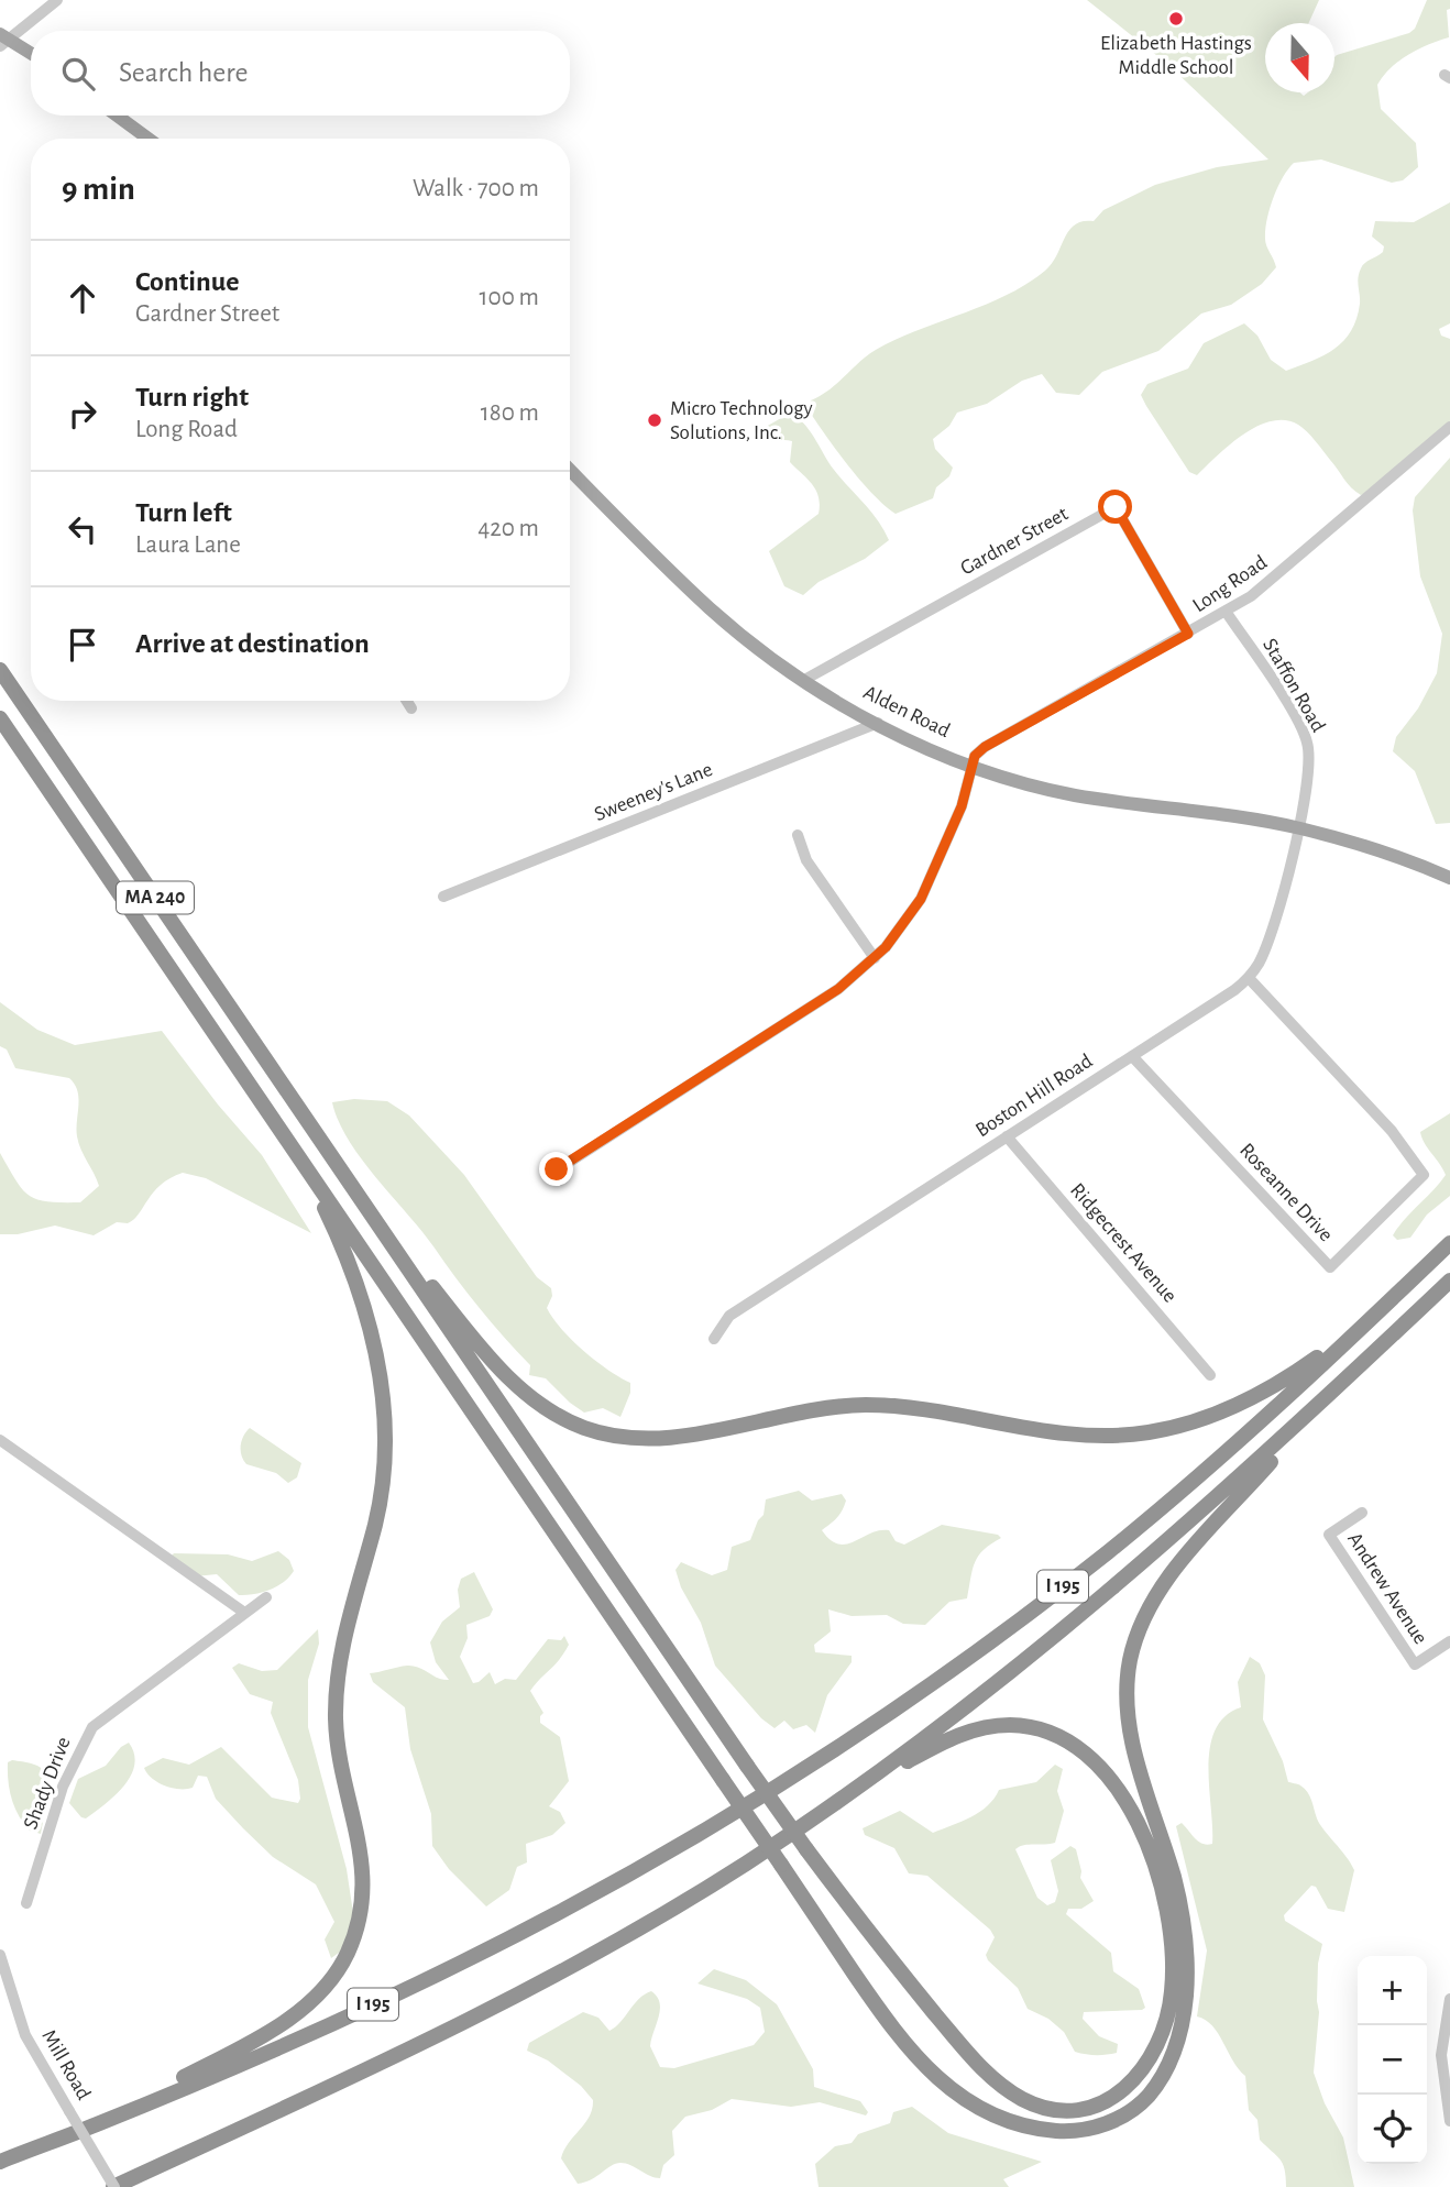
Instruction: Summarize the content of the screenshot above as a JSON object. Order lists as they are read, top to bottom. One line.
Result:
{"streets":{"highway":["MA 240","I 195"],"main road":["Alden Road"],"street":["Gardner Street","Long Road","Staffon Road","Sweeney's Lane","Boston Hill Road","Roseanne Drive","Ridgecrest Avenue","Andrew Avenue","Shady Drive","Mill Road"]},"crossings":[["Gardner Street","Long Road"],["Gardner Street","Alden Road"],["Long Road","Staffon Road"],["Long Road","Alden Road"],["Staffon Road","Alden Road"],["Staffon Road","Boston Hill Road"],["Alden Road","Sweeney's Lane"],["Alden Road","Boston Hill Road"],["Boston Hill Road","Roseanne Drive"],["Boston Hill Road","Ridgecrest Avenue"],["I 195","Mill Road"]],"places":["Elizabeth Hastings Middle School","Micro Technology Solutions, Inc."],"north":"bottom","page":{"search":"Search here","heading":["9 min","Walk · 700 m"],"list":[["Continue","Gardner Street","100 m"],["Turn right","Long Road","180 m"],["Turn left","Laura Lane","420 m"],"Arrive at destination"],"map_buttons":["+","−"]}}
